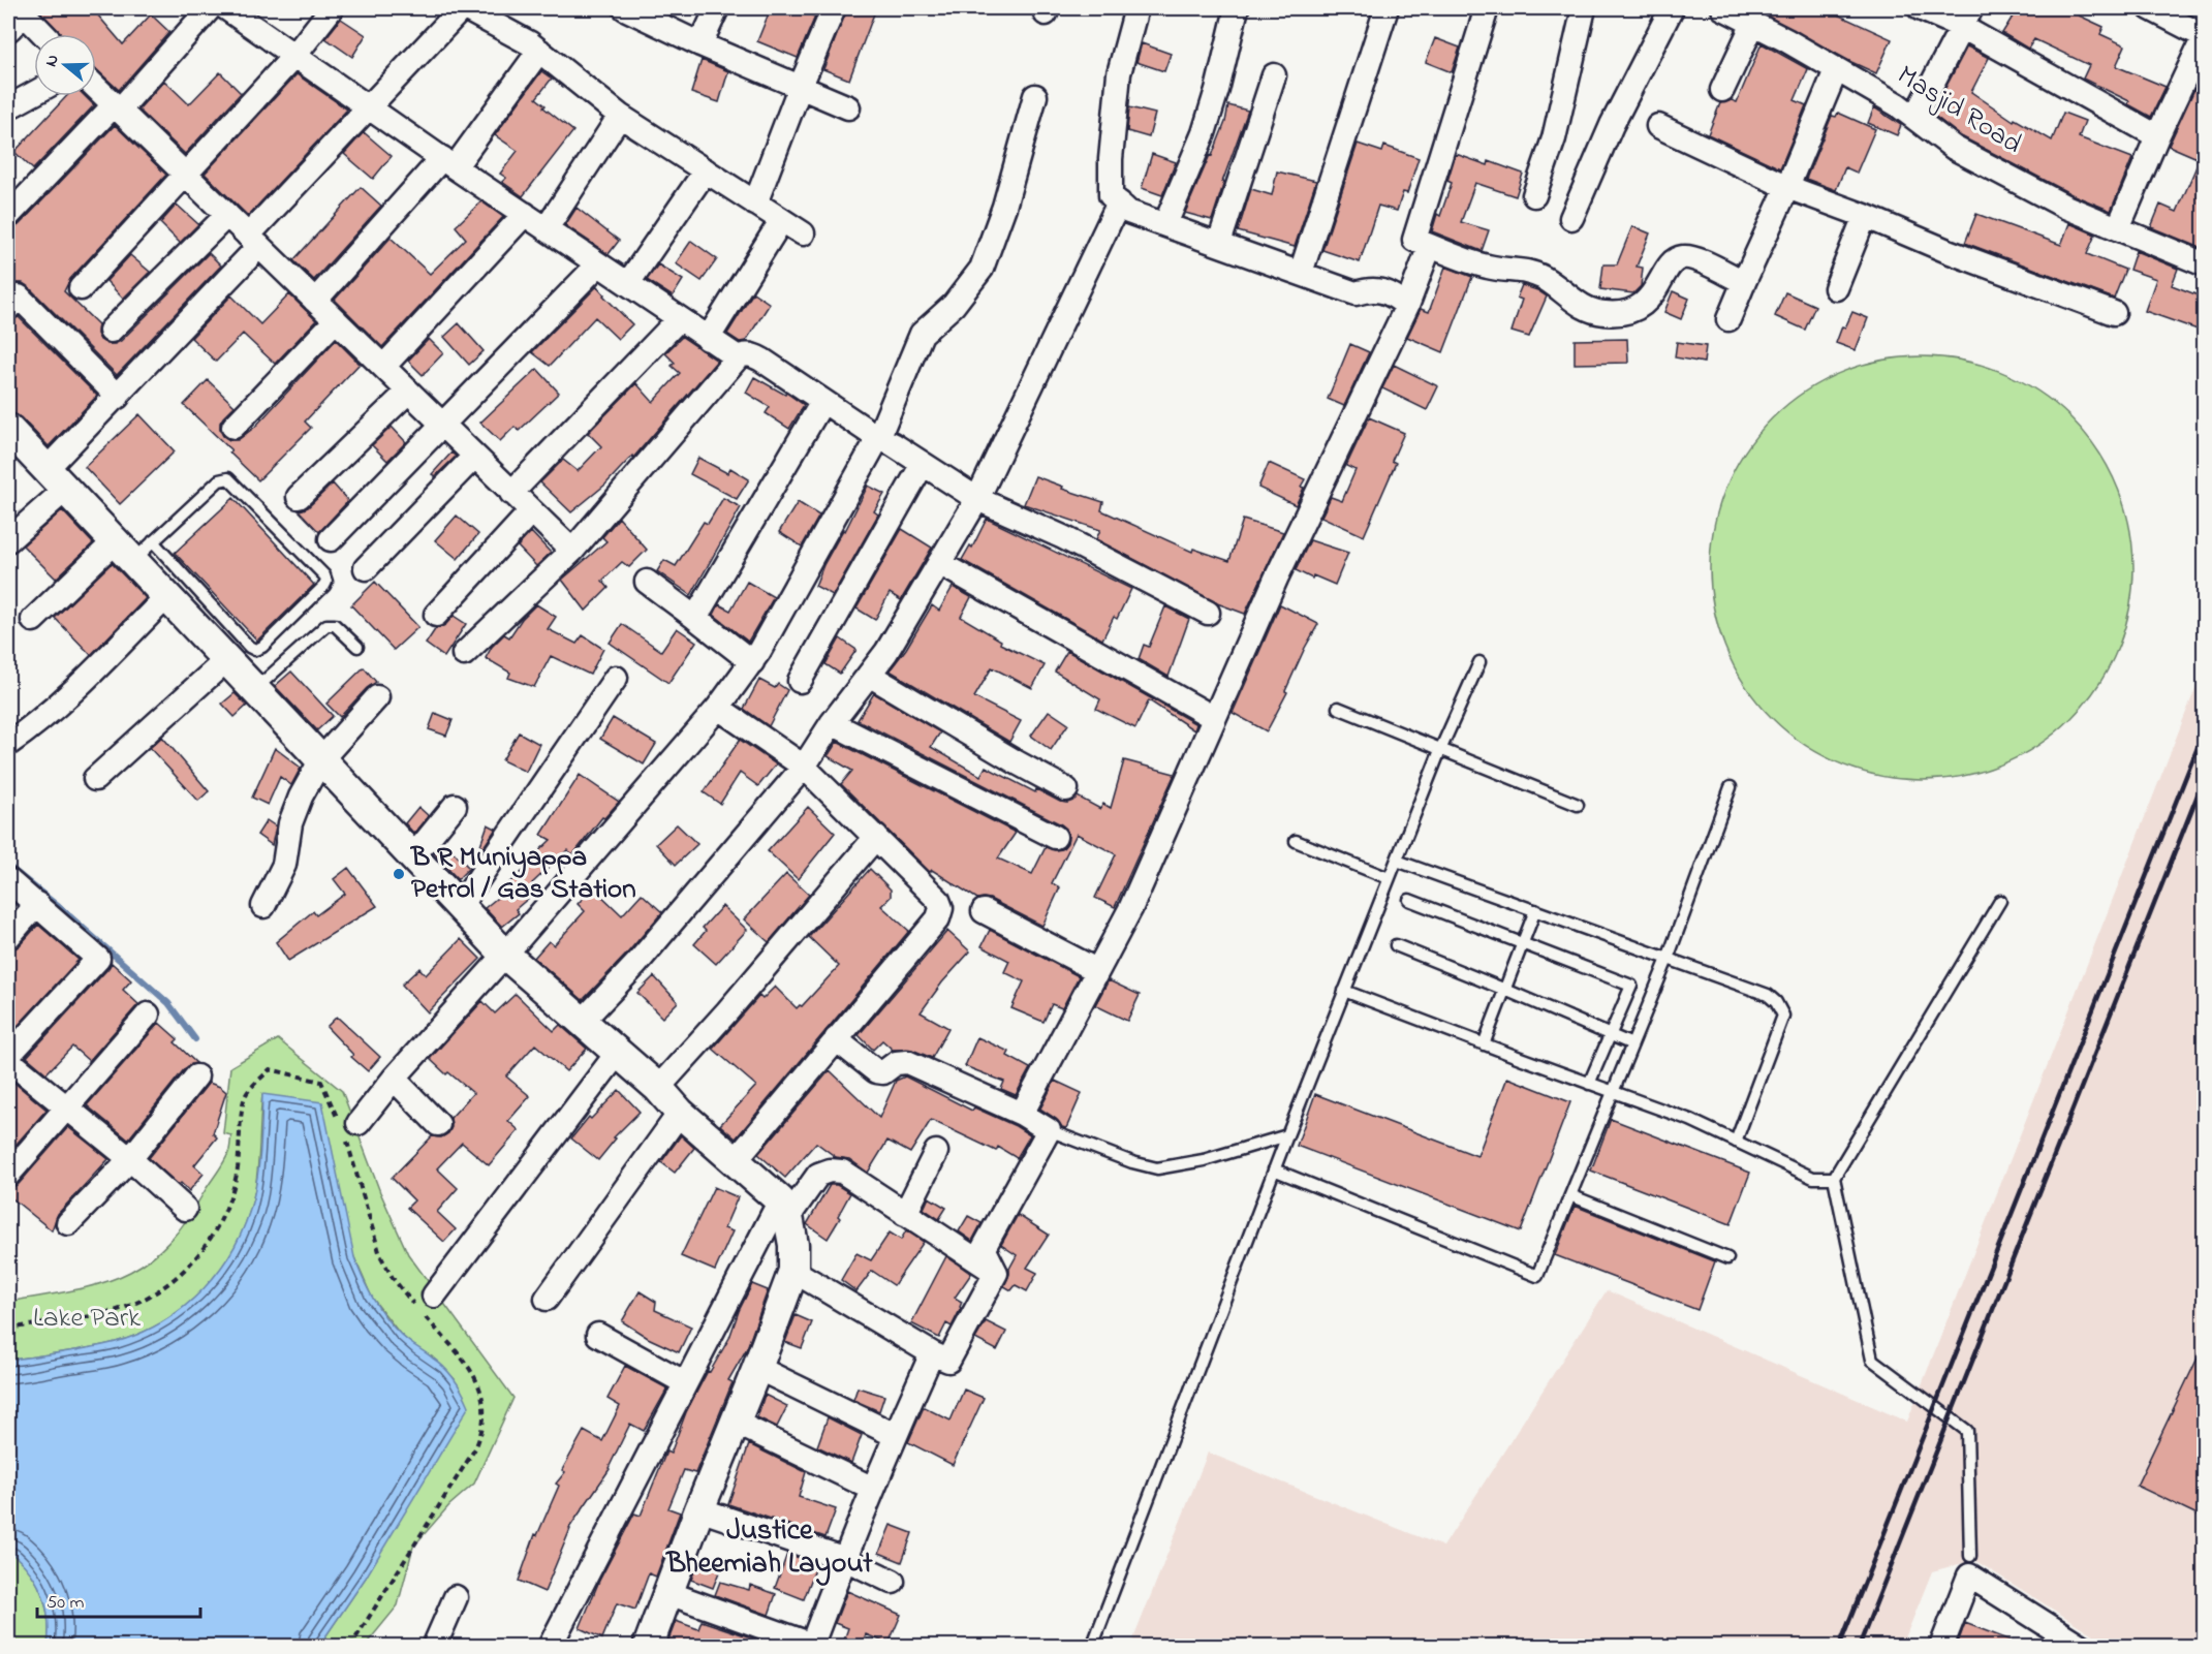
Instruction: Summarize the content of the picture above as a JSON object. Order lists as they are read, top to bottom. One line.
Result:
{"streets":{"street":["Masjid Road"]},"districts":["Justice Bheemiah Layout"],"parks":["Lake Park"],"places":["B R Muniyappa Petrol / Gas Station"],"scale_bar":"50 m","north":"left"}
